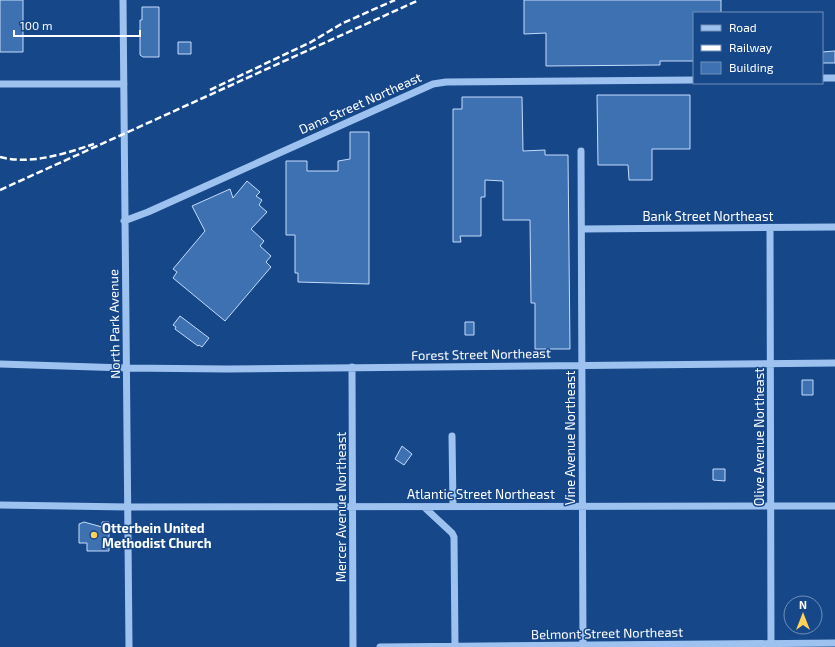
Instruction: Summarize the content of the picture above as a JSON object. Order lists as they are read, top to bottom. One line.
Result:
{"streets":{"street":["Dana Street Northeast","Bank Street Northeast","North Park Avenue","Forest Street Northeast","Olive Avenue Northeast","Vine Avenue Northeast","Atlantic Street Northeast","Mercer Avenue Northeast","Belmont Street Northeast"]},"crossings":[["Dana Street Northeast","North Park Avenue"],["Bank Street Northeast","Olive Avenue Northeast"],["Bank Street Northeast","Vine Avenue Northeast"],["North Park Avenue","Forest Street Northeast"],["North Park Avenue","Atlantic Street Northeast"],["Forest Street Northeast","Olive Avenue Northeast"],["Forest Street Northeast","Vine Avenue Northeast"],["Forest Street Northeast","Mercer Avenue Northeast"],["Olive Avenue Northeast","Atlantic Street Northeast"],["Olive Avenue Northeast","Belmont Street Northeast"],["Vine Avenue Northeast","Atlantic Street Northeast"],["Vine Avenue Northeast","Belmont Street Northeast"],["Atlantic Street Northeast","Mercer Avenue Northeast"]],"places":["Otterbein United Methodist Church"],"legend":["Road","Railway","Building"],"scale_bar":"100 m","north":"top"}
